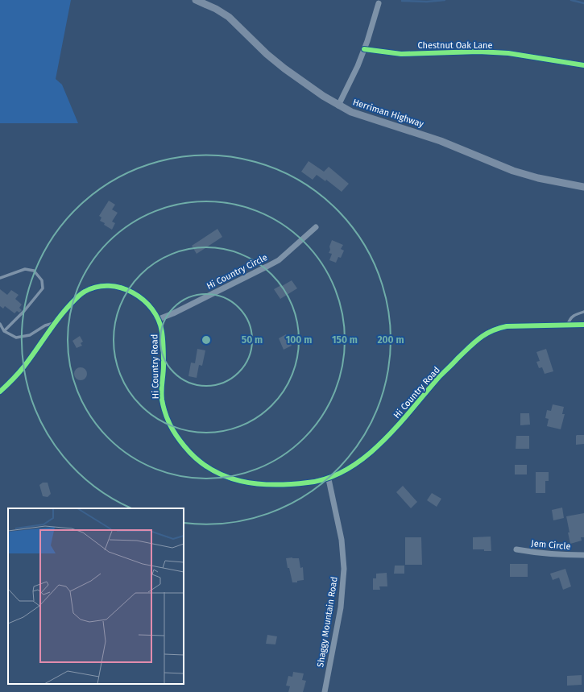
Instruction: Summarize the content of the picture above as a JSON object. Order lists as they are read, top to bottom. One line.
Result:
{"streets":{"main road":["Herriman Highway"],"street":["Chestnut Oak Lane","Hi Country Circle","Hi Country Road","Jem Circle","Shaggy Mountain Road"]},"crossings":[["Hi Country Circle","Hi Country Road"],["Hi Country Road","Shaggy Mountain Road"]],"rings":["50 m","100 m","150 m","200 m"]}
